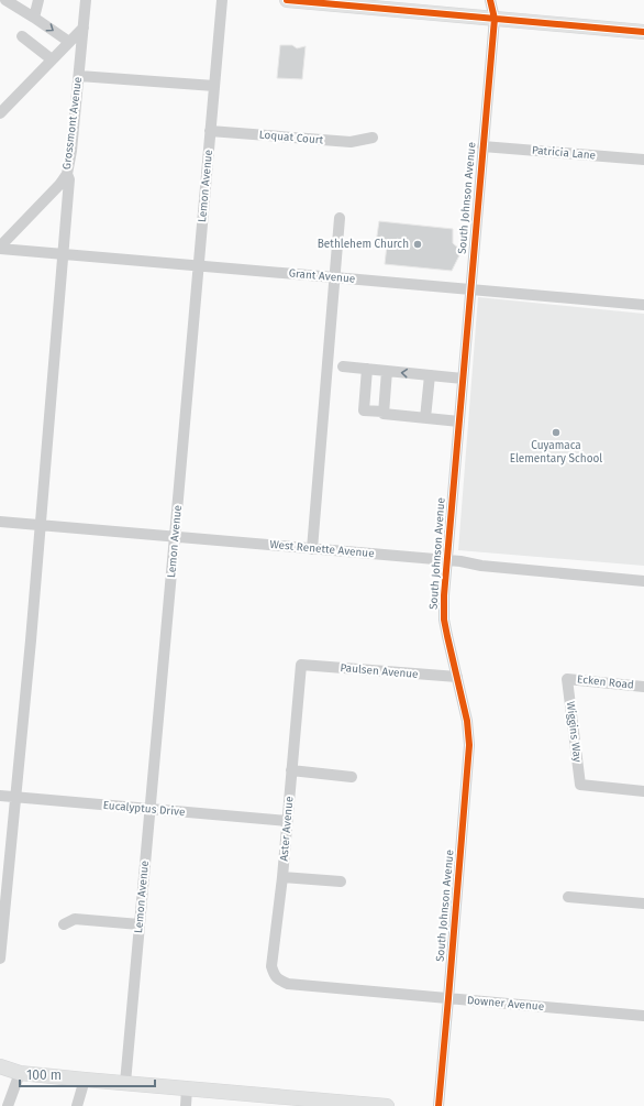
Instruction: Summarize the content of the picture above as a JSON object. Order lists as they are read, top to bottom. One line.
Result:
{"streets":{"street":["Grossmont Avenue","Loquat Court","Patricia Lane","Lemon Avenue","South Johnson Avenue","Grant Avenue","West Renette Avenue","Paulsen Avenue","Ecken Road","Wiggins Way","Eucalyptus Drive","Aster Avenue","Downer Avenue"]},"crossings":[["Grossmont Avenue","Grant Avenue"],["Loquat Court","Lemon Avenue"],["Patricia Lane","South Johnson Avenue"],["Lemon Avenue","Grant Avenue"],["Lemon Avenue","West Renette Avenue"],["Lemon Avenue","Eucalyptus Drive"],["South Johnson Avenue","Grant Avenue"],["South Johnson Avenue","West Renette Avenue"],["South Johnson Avenue","Paulsen Avenue"],["South Johnson Avenue","Downer Avenue"],["Paulsen Avenue","Aster Avenue"],["Ecken Road","Wiggins Way"],["Eucalyptus Drive","Aster Avenue"],["Aster Avenue","Downer Avenue"]],"places":["Bethlehem Church","Cuyamaca Elementary School"],"scale_bar":"100 m"}
